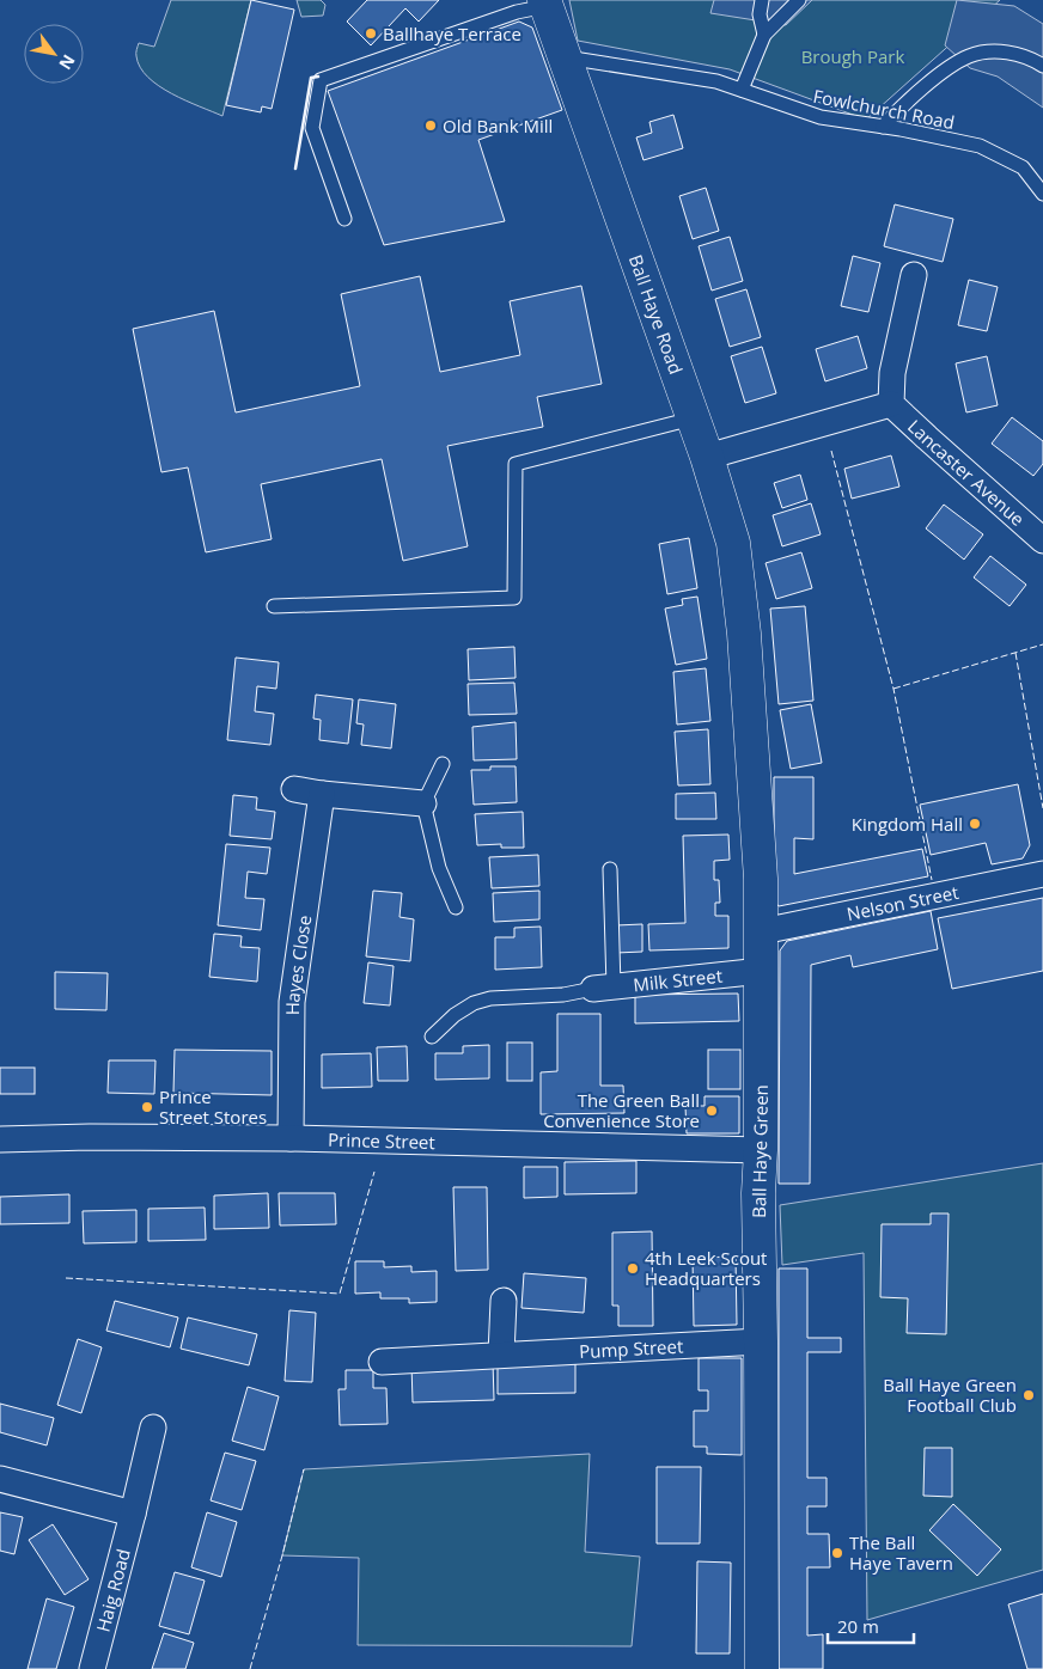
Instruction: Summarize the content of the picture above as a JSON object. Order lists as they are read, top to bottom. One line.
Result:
{"streets":{"street":["Ball Haye Road","Lancaster Avenue","Nelson Street","Hayes Close","Milk Street","Prince Street","Ball Haye Green","Pump Street","Haig Road"],"lane":["Fowlchurch Road"]},"crossings":[["Fowlchurch Road","Ball Haye Road"],["Ball Haye Road","Ball Haye Green"],["Nelson Street","Ball Haye Green"],["Hayes Close","Prince Street"],["Milk Street","Ball Haye Green"],["Prince Street","Ball Haye Green"],["Ball Haye Green","Pump Street"]],"parks":["Brough Park"],"places":["Ballhaye Terrace","Old Bank Mill","Kingdom Hall","Prince Street Stores","The Green Ball Convenience Store","4th Leek Scout Headquarters","Ball Haye Green Football Club","The Ball Haye Tavern"],"scale_bar":"20 m","north":"bottom right"}
